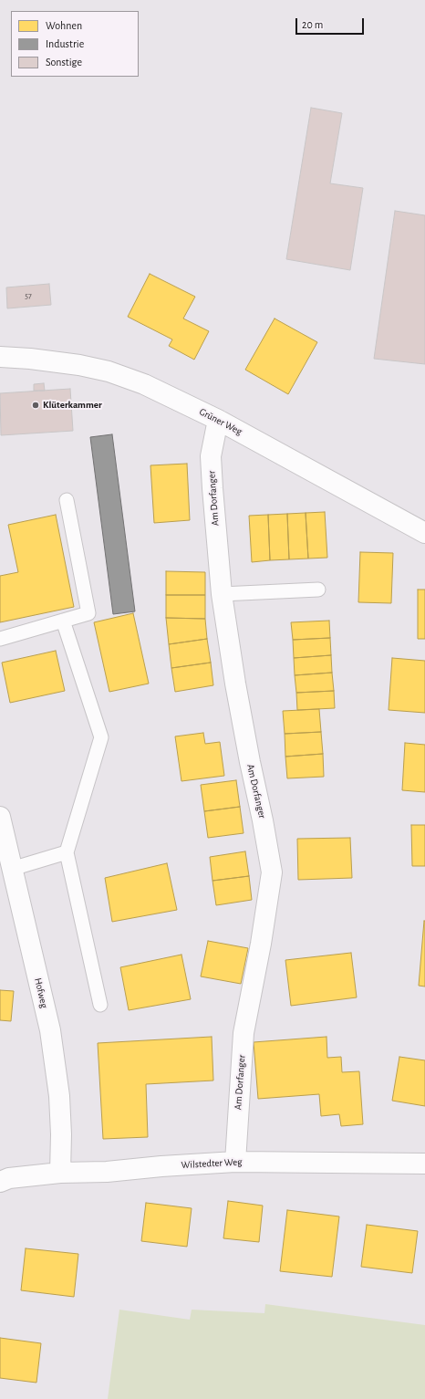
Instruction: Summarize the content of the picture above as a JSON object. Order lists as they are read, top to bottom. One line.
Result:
{"streets":{"street":["Grüner Weg","Am Dorfanger","Hofweg","Wilstedter Weg"]},"crossings":[["Grüner Weg","Am Dorfanger"],["Am Dorfanger","Wilstedter Weg"],["Hofweg","Wilstedter Weg"]],"places":["Klüterkammer"],"house_numbers":["57"],"legend":["Wohnen","Industrie","Sonstige"],"scale_bar":"20 m"}
